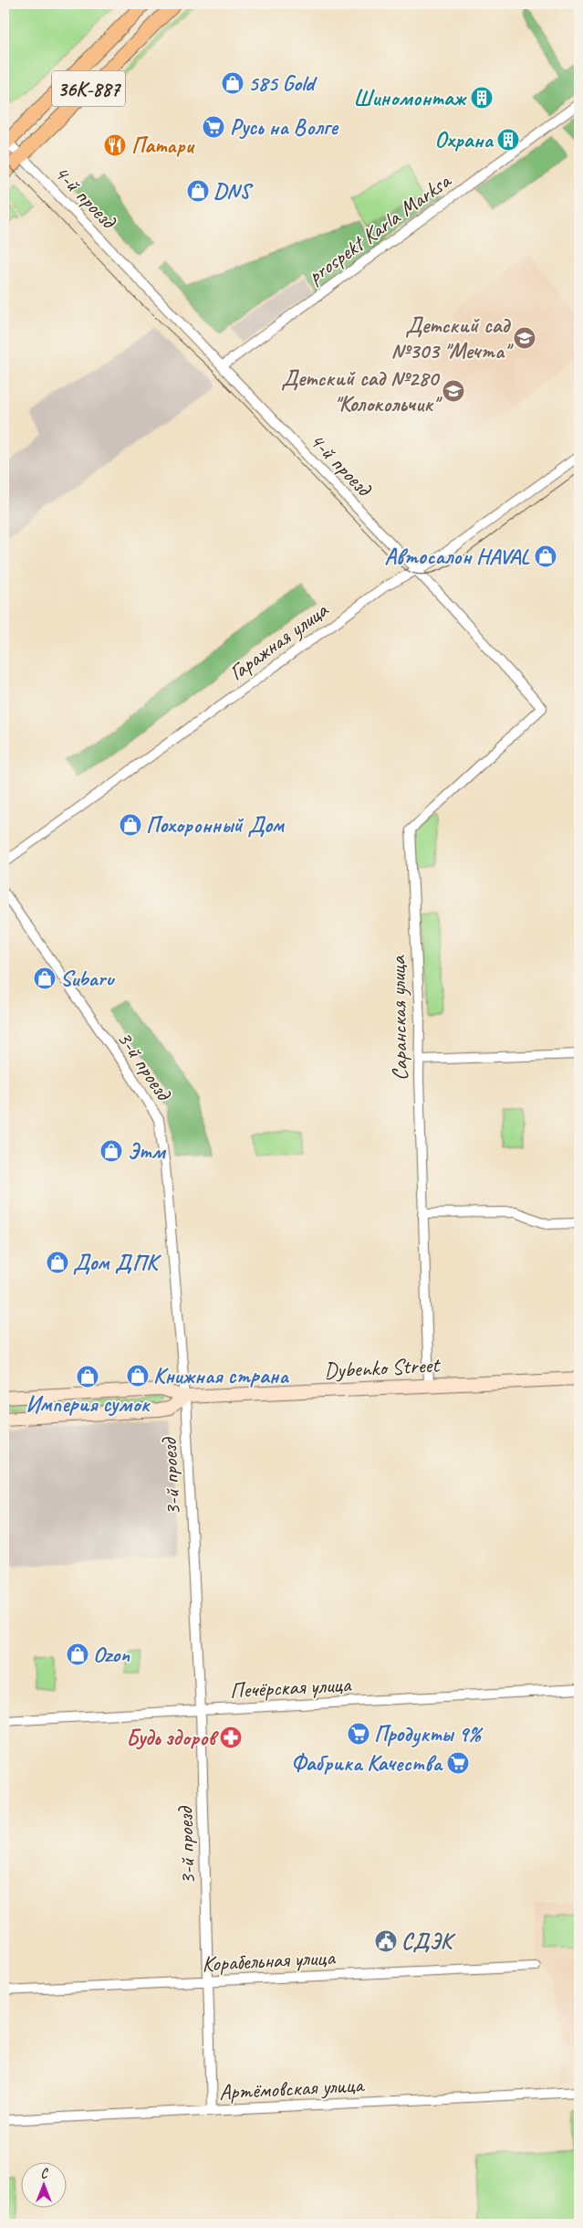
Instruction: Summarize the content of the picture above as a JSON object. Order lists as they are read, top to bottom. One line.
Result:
{"streets":{"main road":["36К-887","Dybenko Street"],"street":["4-й проезд","prospekt Karla Marksa","Гаражная улица","Саранская улица","3-й проезд","Печёрская улица","Корабельная улица","Артёмовская улица"]},"crossings":[["36К-887","4-й проезд"],["4-й проезд","prospekt Karla Marksa"],["4-й проезд","Гаражная улица"],["4-й проезд","Саранская улица"],["Саранская улица","Dybenko Street"],["3-й проезд","Dybenko Street"],["3-й проезд","Печёрская улица"],["3-й проезд","Корабельная улица"],["3-й проезд","Артёмовская улица"]],"places":{"shop":["585 Gold","DNS","Автосалон HAVAL","Похоронный Дом","Subaru","Этм","Дом ДПК","Книжная страна","Империя сумок","Ozon"],"building":["Шиномонтаж","Охрана"],"supermarket":["Русь на Волге","Продукты 9%","Фабрика Качества"],"restaurant":["Патари"],"school or university":["Детский сад №303 \"Мечта\"","Детский сад №280 \"Колокольчик\""],"pharmacy":["Будь здоров"],"public building":["СДЭК"]},"north":"top"}
